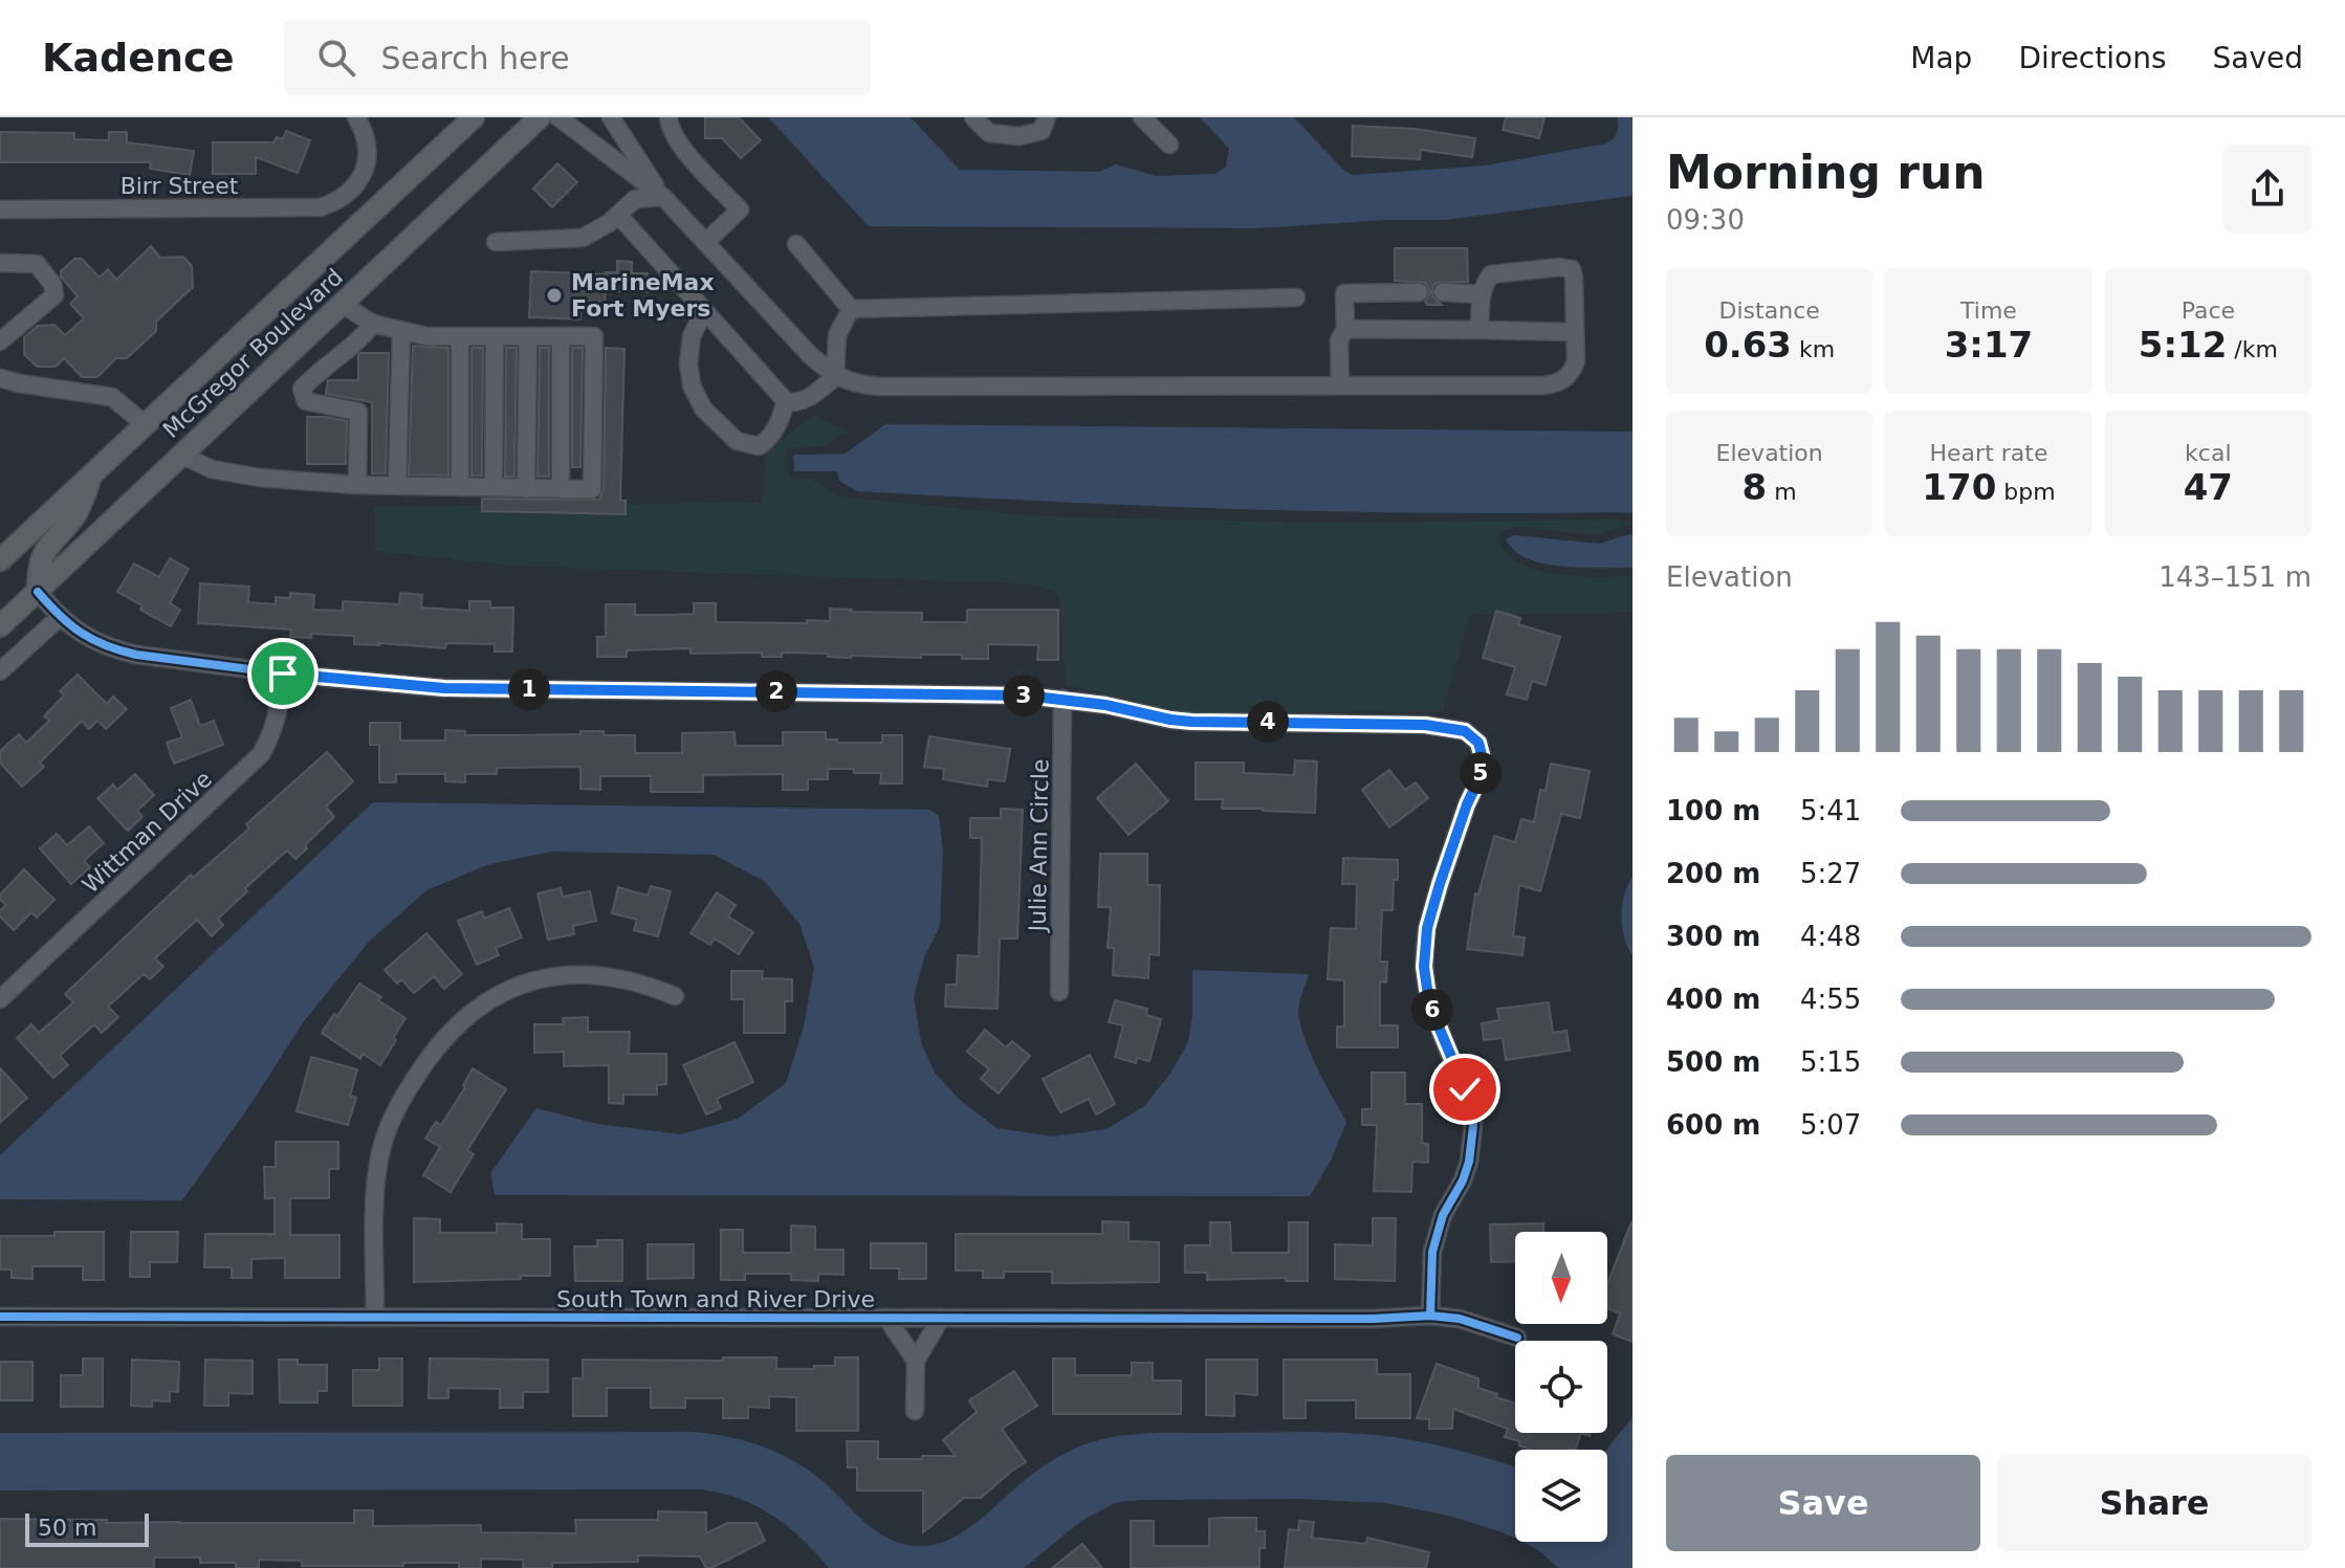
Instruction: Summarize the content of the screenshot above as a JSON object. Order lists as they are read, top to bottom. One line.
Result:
{"streets":{"main road":["McGregor Boulevard"],"street":["Birr Street","Wittman Drive","Julie Ann Circle","South Town and River Drive"]},"places":["MarineMax Fort Myers"],"scale_bar":"50 m","north":"bottom","page":{"header":"Kadence","search":"Search here","nav":["Map","Directions","Saved"],"heading":["Morning run","09:30"],"stats":[["Distance","0.63 km"],["Time","3:17"],["Pace","5:12 /km"],["Elevation","8 m"],["Heart rate","170 bpm"],["kcal","47"]],"chart":["Elevation","143–151 m"],"pins":["1","2","3","4","5","6"],"list":[{"name":"100 m","note":"5:41"},{"name":"200 m","note":"5:27"},{"name":"300 m","note":"4:48"},{"name":"400 m","note":"4:55"},{"name":"500 m","note":"5:15"},{"name":"600 m","note":"5:07"}],"buttons":["Save","Share"],"scale":"50 m"}}
